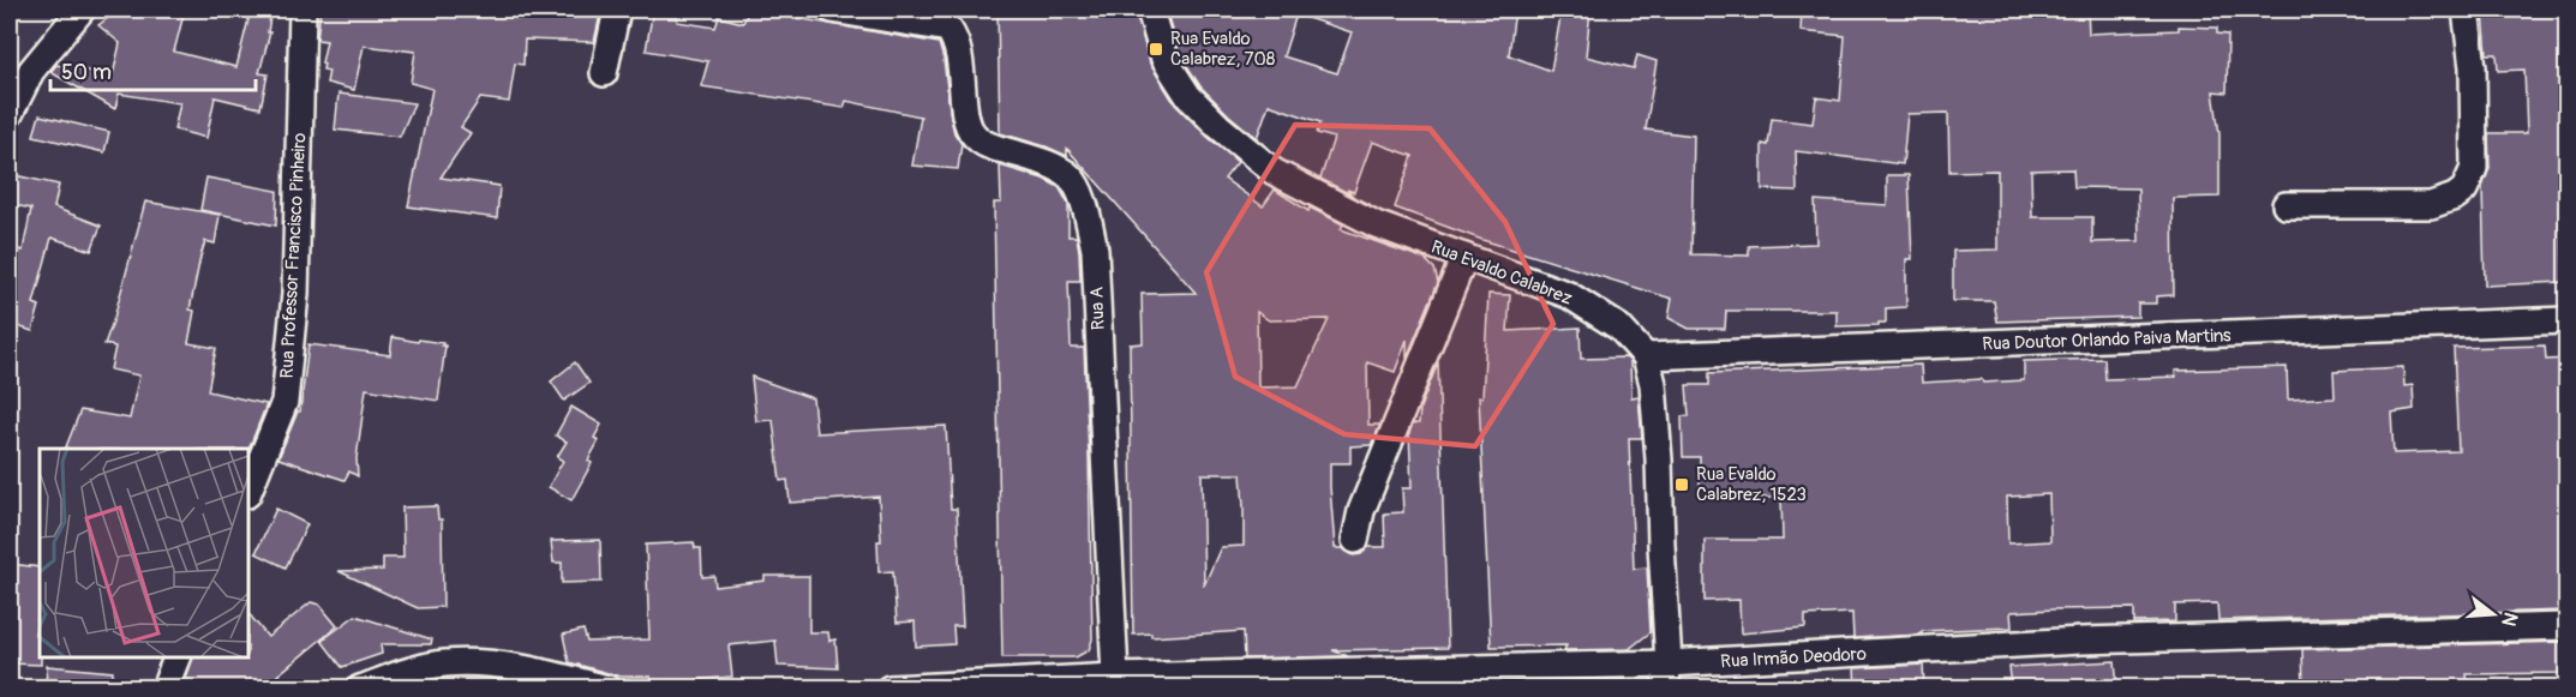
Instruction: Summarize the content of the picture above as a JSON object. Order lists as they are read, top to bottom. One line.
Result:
{"streets":{"street":["Rua Professor Francisco Pinheiro","Rua Evaldo Calabrez","Rua A","Rua Doutor Orlando Paiva Martins","Rua Irmão Deodoro"]},"crossings":[["Rua Evaldo Calabrez","Rua Doutor Orlando Paiva Martins"],["Rua Evaldo Calabrez","Rua Irmão Deodoro"],["Rua A","Rua Irmão Deodoro"]],"places":{"transit":["Rua Evaldo Calabrez, 708","Rua Evaldo Calabrez, 1523"]},"scale_bar":"50 m","north":"right"}
